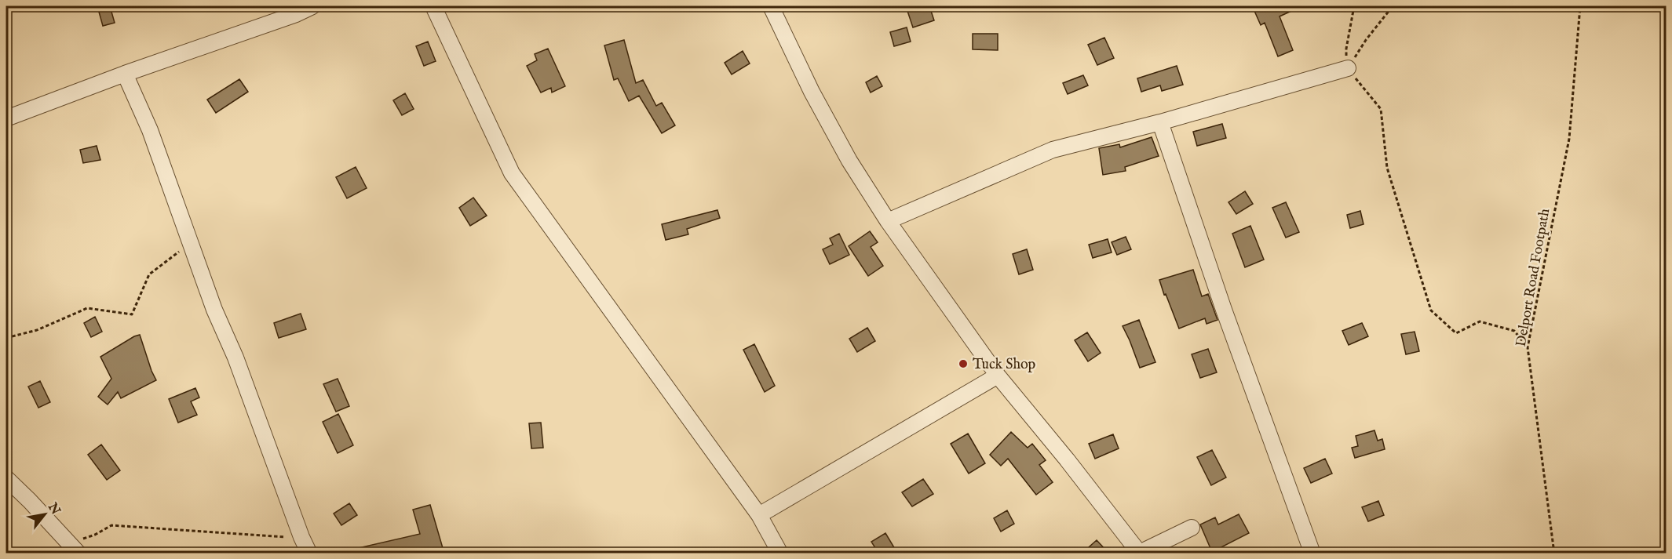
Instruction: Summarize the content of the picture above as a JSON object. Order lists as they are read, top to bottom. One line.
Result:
{"streets":{"path":["Delport Road Footpath"]},"places":["Tuck Shop"],"north":"top right"}
